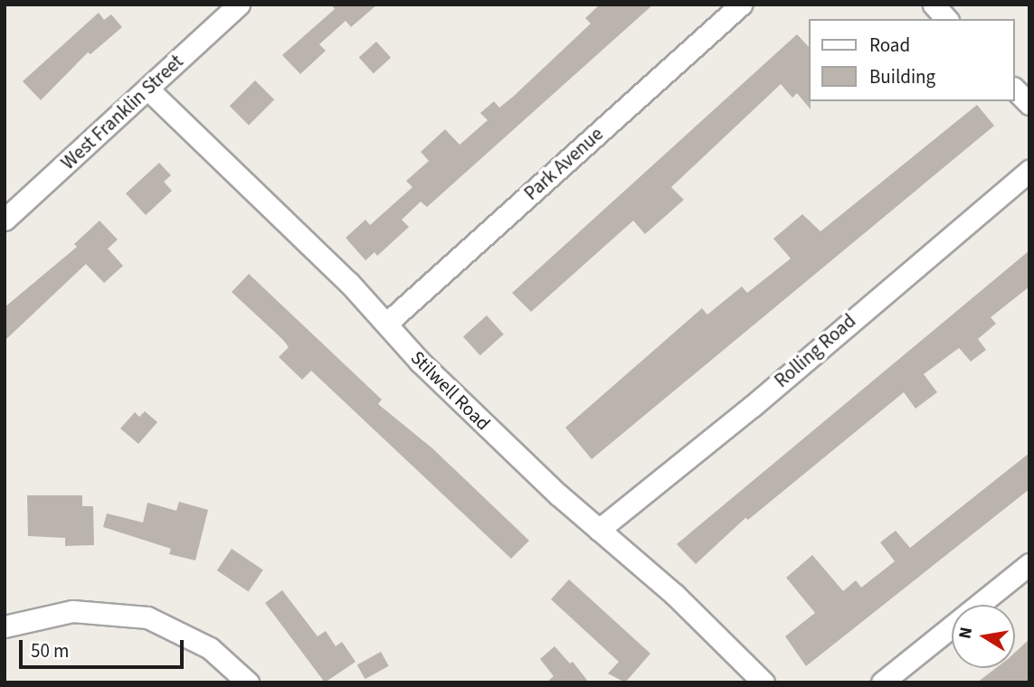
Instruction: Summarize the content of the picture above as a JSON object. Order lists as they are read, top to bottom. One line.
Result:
{"streets":{"street":["West Franklin Street","Park Avenue","Rolling Road","Stilwell Road"]},"crossings":[["West Franklin Street","Stilwell Road"],["Park Avenue","Stilwell Road"],["Rolling Road","Stilwell Road"]],"legend":["Road","Building"],"scale_bar":"50 m","north":"left"}
